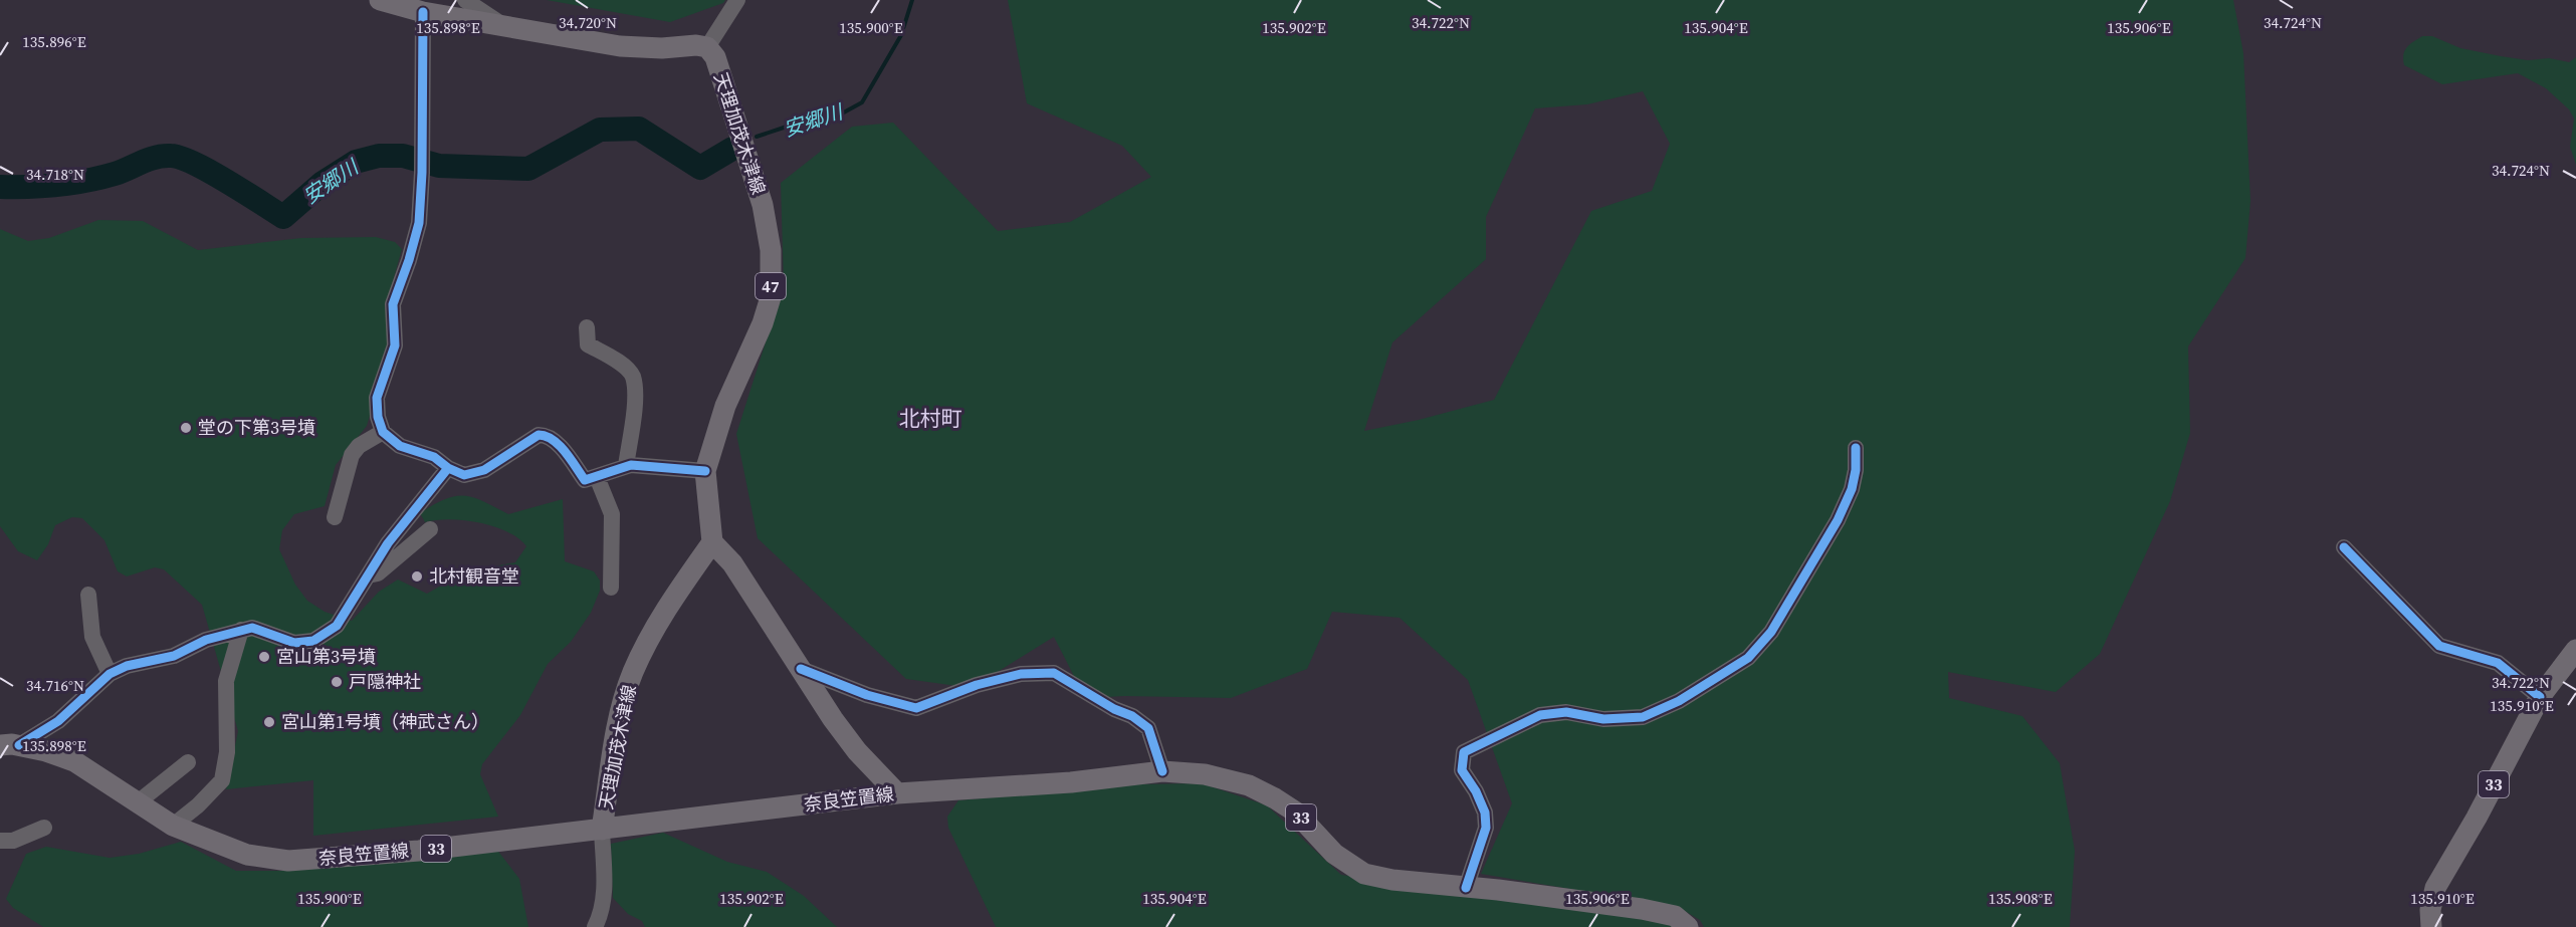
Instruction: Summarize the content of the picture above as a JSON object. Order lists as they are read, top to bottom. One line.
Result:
{"streets":{"main road":["天理加茂木津線","47","33","奈良笠置線"]},"crossings":[["天理加茂木津線","奈良笠置線"]],"districts":["北村町"],"water":["安郷川"],"places":["堂の下第3号墳","北村観音堂","宮山第3号墳","戸隠神社","宮山第1号墳（神武さん）"],"coordinates":["34.720°N","34.722°N","34.724°N","135.898°E","135.902°E","135.904°E","135.900°E","135.906°E","135.896°E","34.718°N","34.716°N","135.910°E","135.908°E"]}
